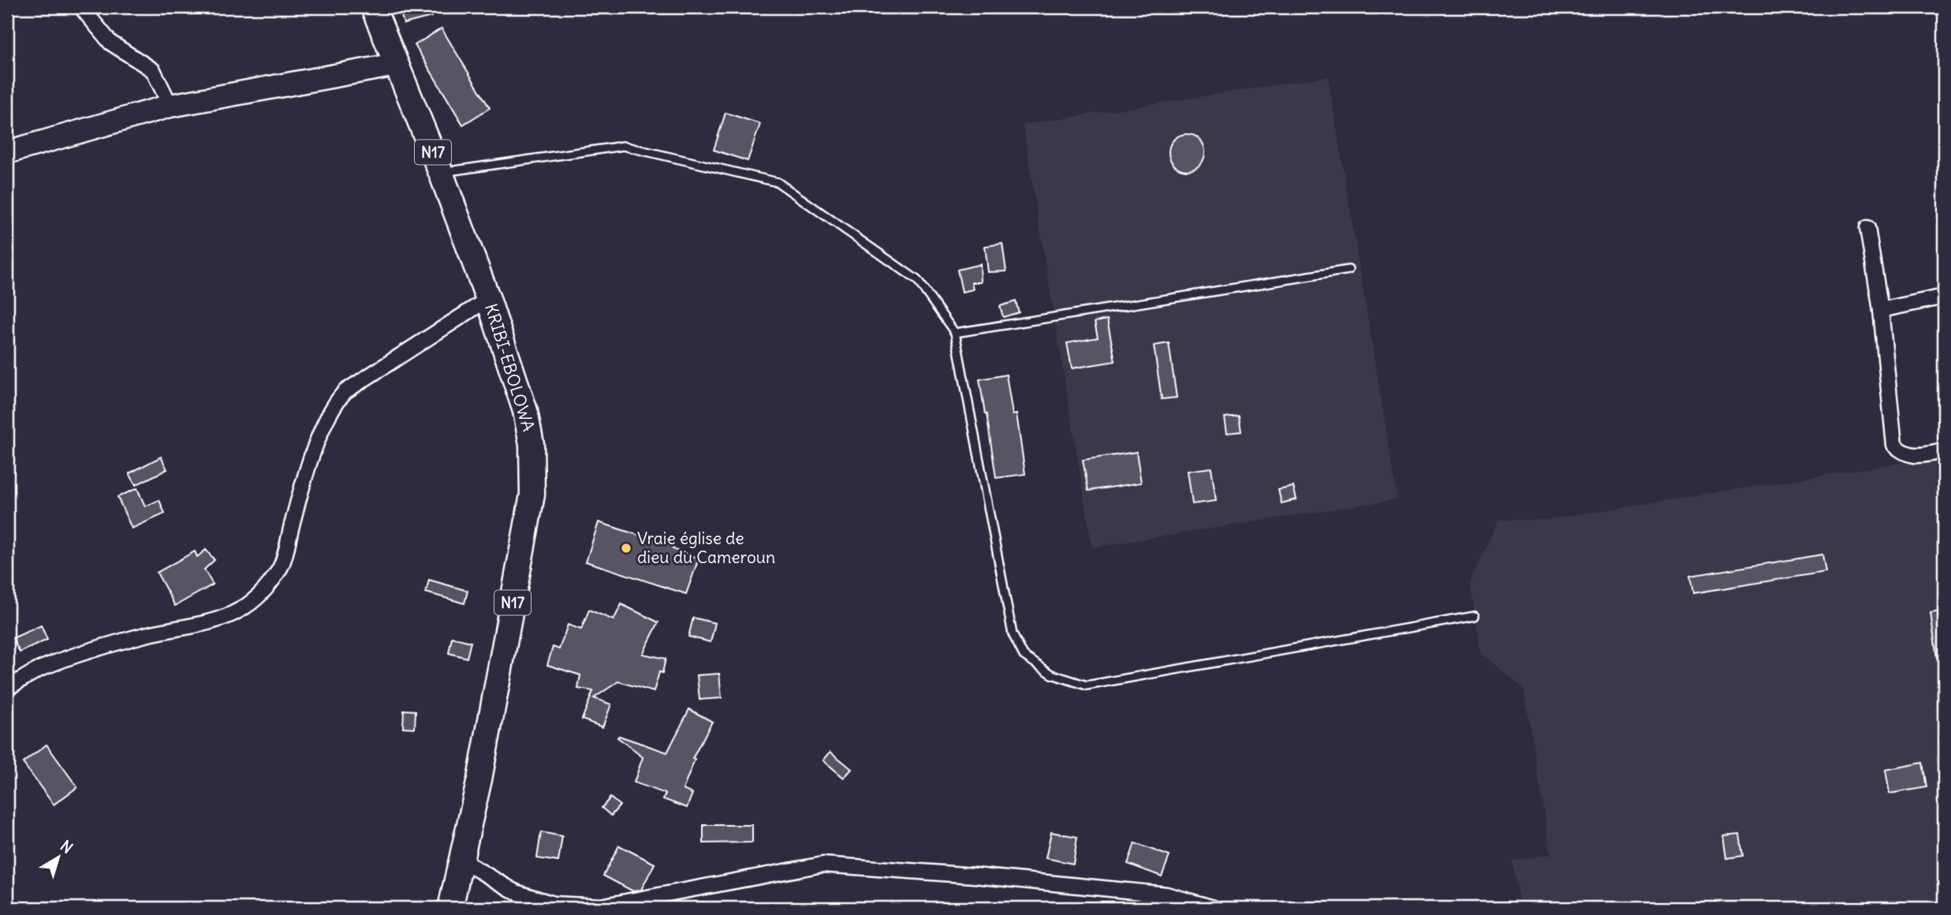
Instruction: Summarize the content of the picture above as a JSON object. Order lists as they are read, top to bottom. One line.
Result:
{"streets":{"highway":["N17","KRIBI-EBOLOWA"]},"places":["Vraie église de dieu du Cameroun"],"north":"top right"}
